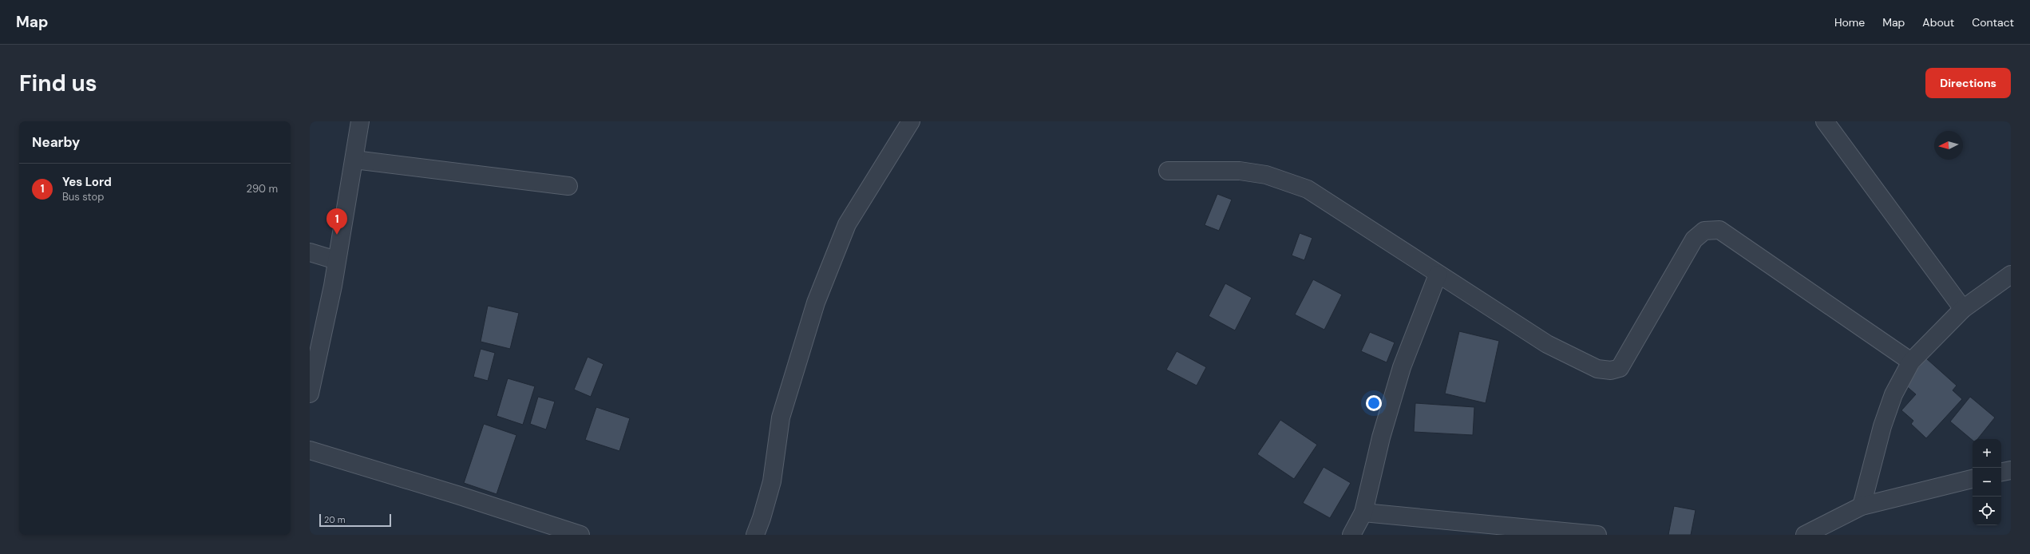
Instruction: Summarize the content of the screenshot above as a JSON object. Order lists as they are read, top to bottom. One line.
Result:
{"scale_bar":"20 m","north":"left","page":{"header":"Map","nav":["Home","Map","About","Contact"],"buttons":"Directions","title":"Find us","heading":"Nearby","list":[{"mark":"1","name":"Yes Lord","note":"Bus stop","value":"290 m"}],"pins":"1","map_buttons":["+","−"],"scale":"20 m"}}
